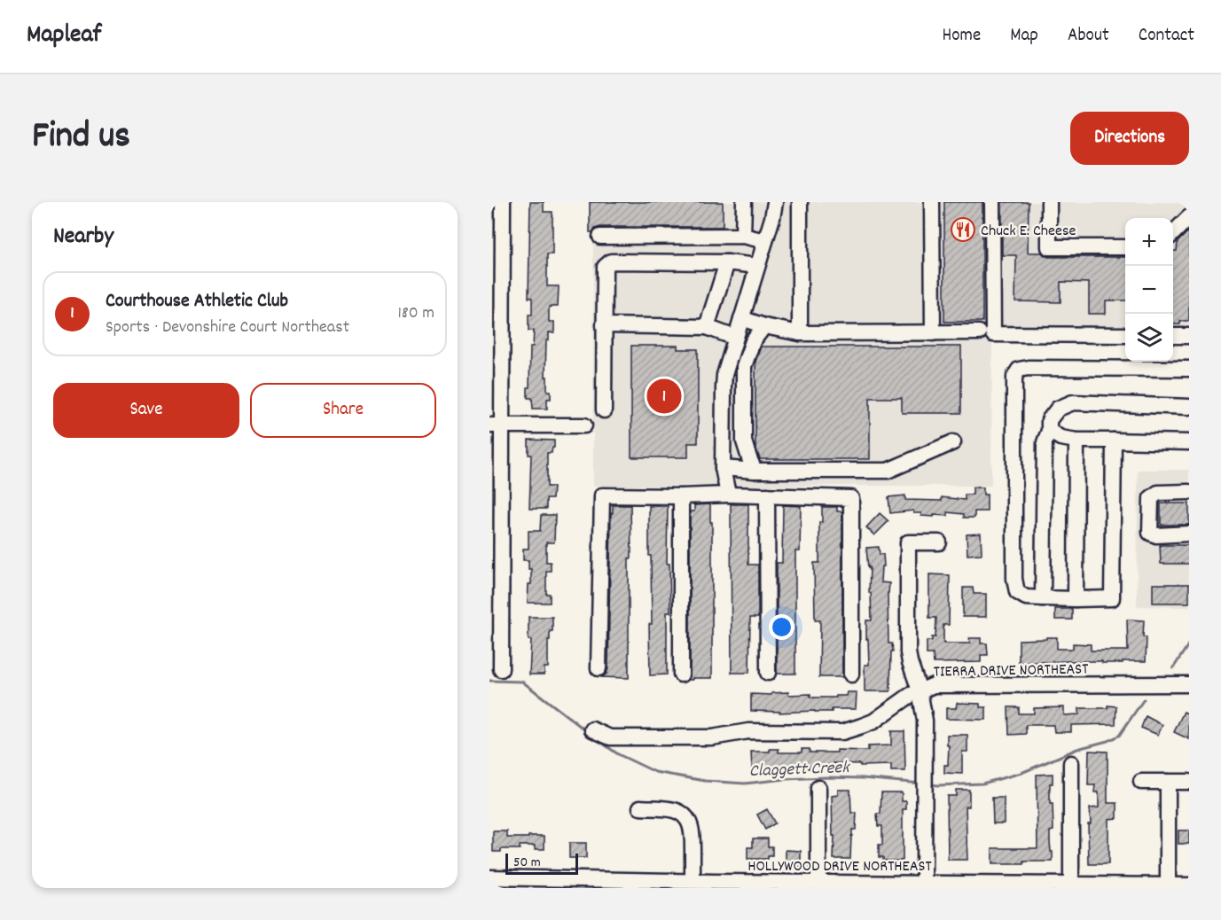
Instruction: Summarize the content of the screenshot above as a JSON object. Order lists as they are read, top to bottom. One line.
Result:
{"streets":{"street":["TIERRA DRIVE NORTHEAST","HOLLYWOOD DRIVE NORTHEAST"]},"water":["Claggett Creek"],"places":{"restaurant":["Chuck E. Cheese"]},"scale_bar":"50 m","page":{"header":"Mapleaf","nav":["Home","Map","About","Contact"],"title":"Find us","buttons":["Directions",["Save","Share"]],"heading":"Nearby","map_buttons":["+","−"],"list":[{"mark":"1","name":"Courthouse Athletic Club","note":"Sports · Devonshire Court Northeast","value":"180 m"}],"pins":"1","scale":"50 m"}}
